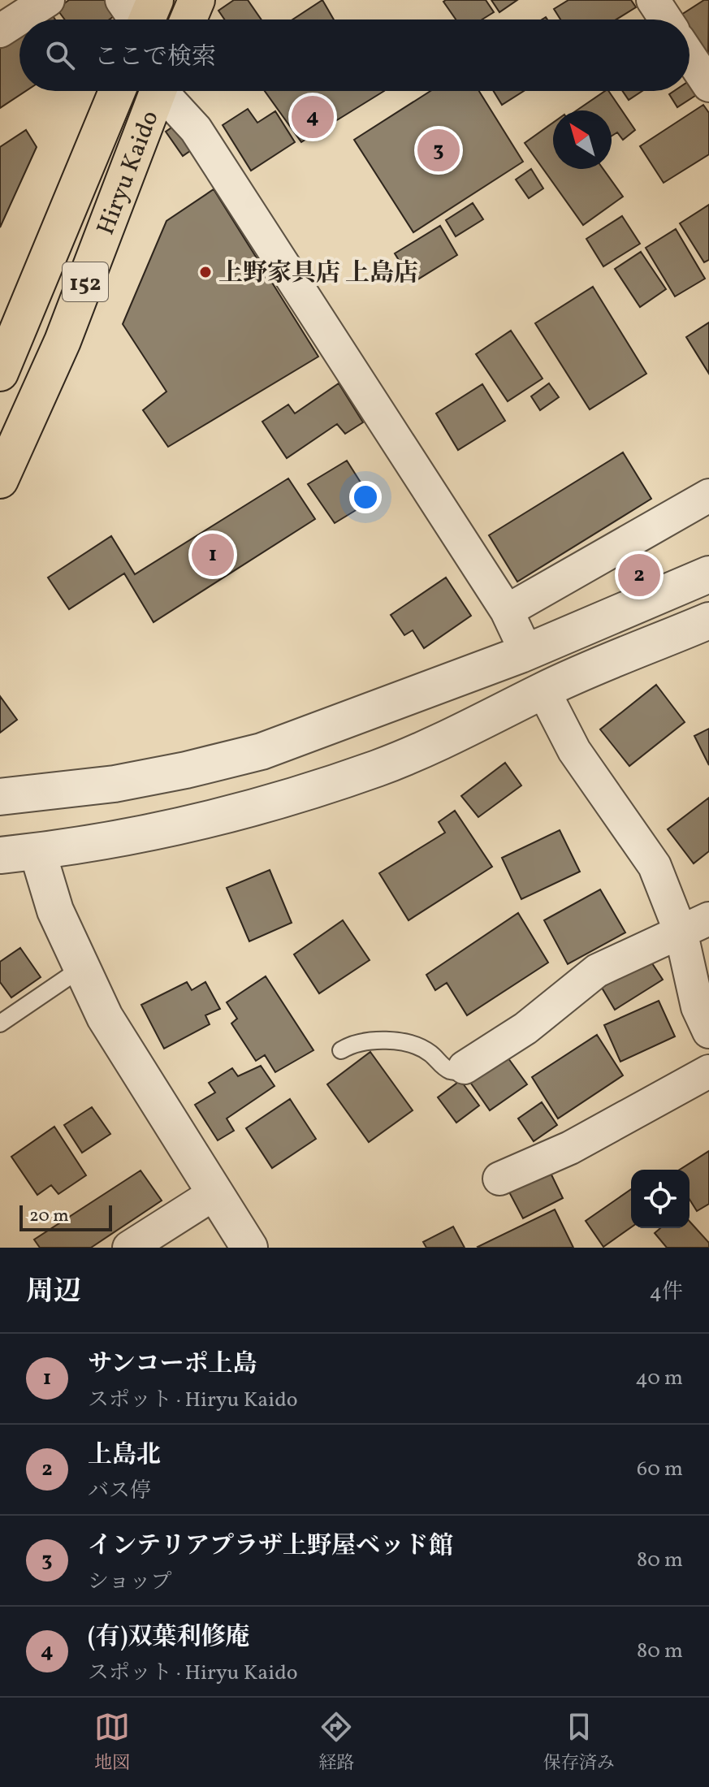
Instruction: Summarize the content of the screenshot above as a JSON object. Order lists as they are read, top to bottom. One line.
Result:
{"streets":{"highway":["Hiryu Kaido","152"]},"places":["上野家具店 上島店"],"scale_bar":"20 m","north":"top left","page":{"search":"ここで検索","pins":["4","3","1","2"],"scale":"20 m","heading":["周辺","4件"],"list":[{"mark":"1","name":"サンコーポ上島","note":"スポット · Hiryu Kaido","value":"40 m"},{"mark":"2","name":"上島北","note":"バス停","value":"60 m"},{"mark":"3","name":"インテリアプラザ上野屋ベッド館","note":"ショップ","value":"80 m"},{"mark":"4","name":"(有)双葉利修庵","note":"スポット · Hiryu Kaido","value":"80 m"}],"nav":["地図","経路","保存済み"]}}
